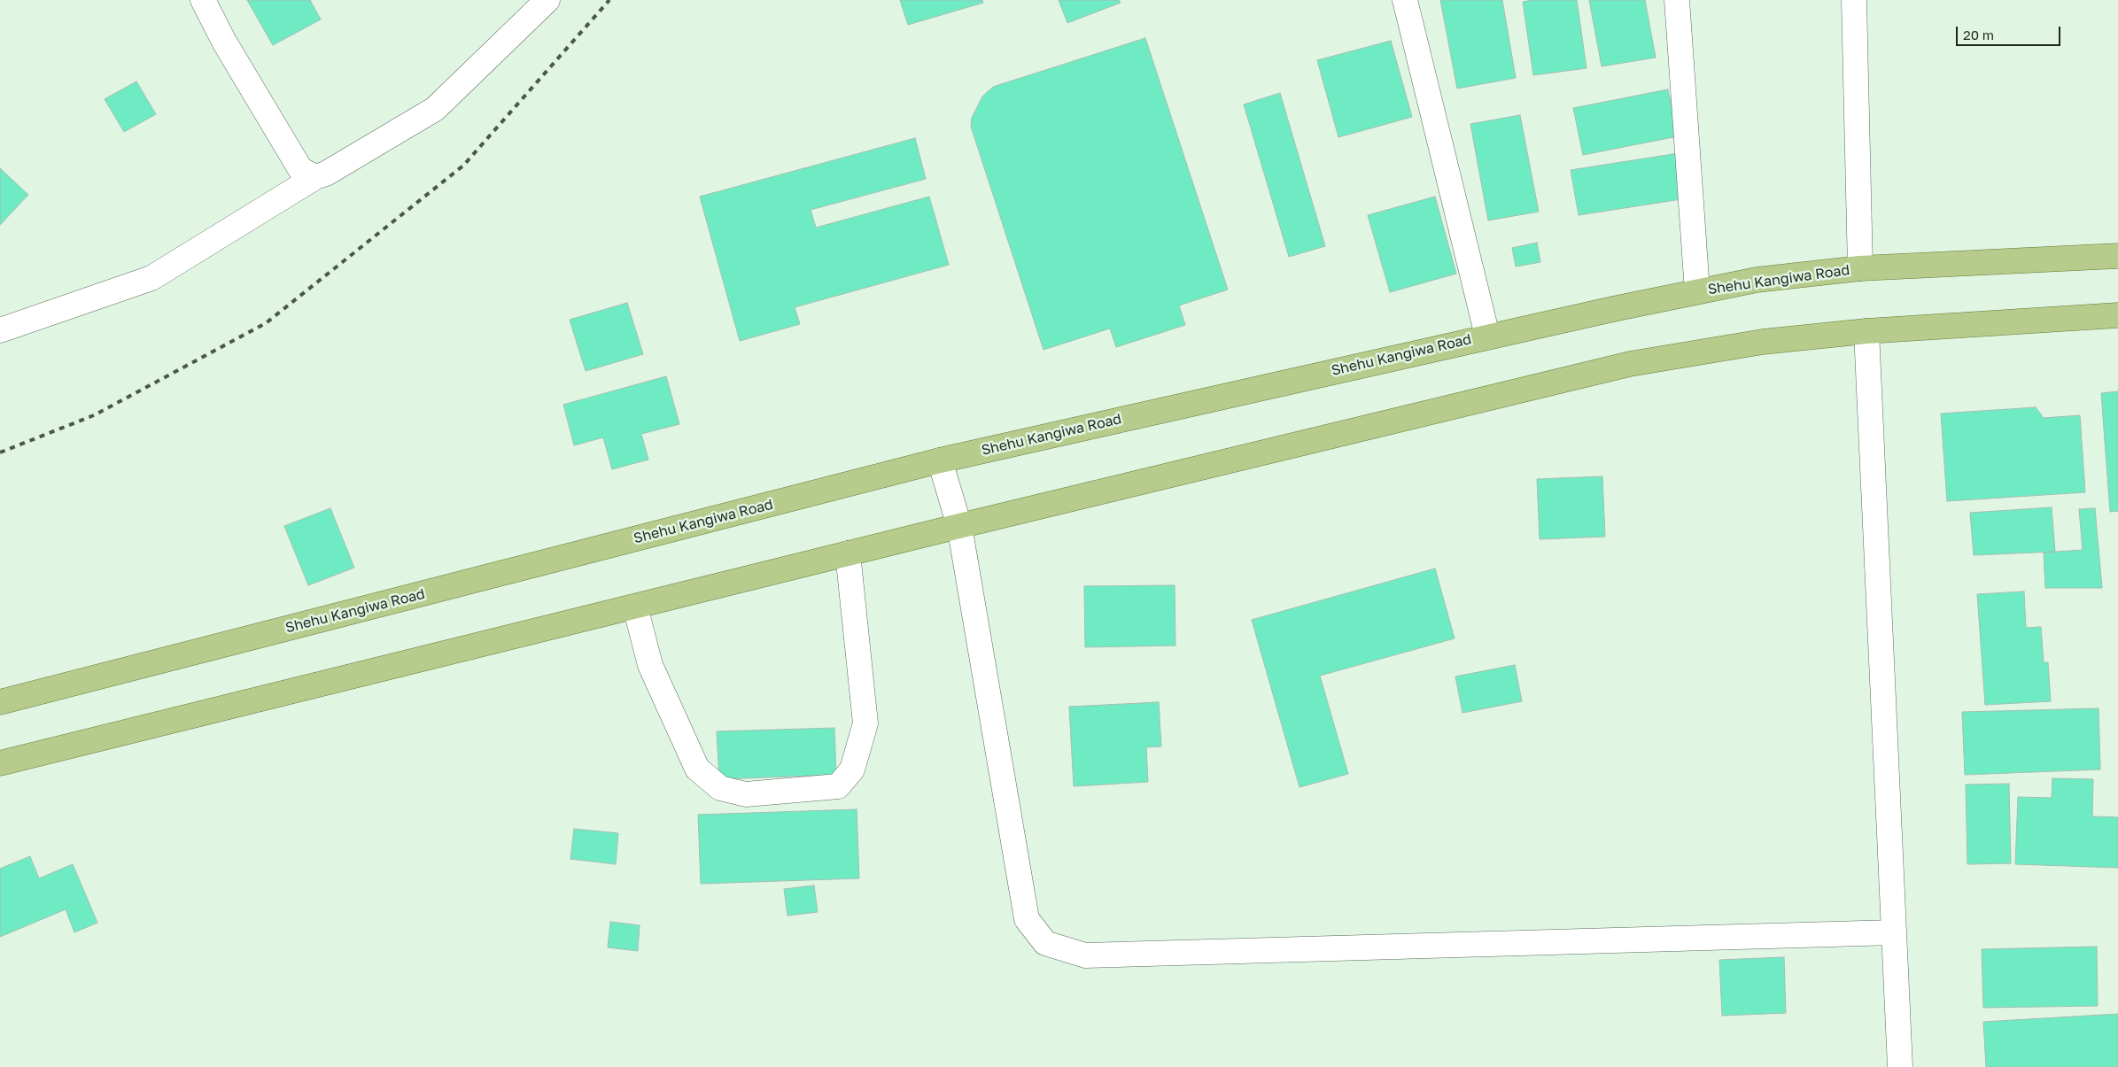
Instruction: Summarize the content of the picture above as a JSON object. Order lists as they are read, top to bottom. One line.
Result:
{"streets":{"main road":["Shehu Kangiwa Road"]},"scale_bar":"20 m"}
